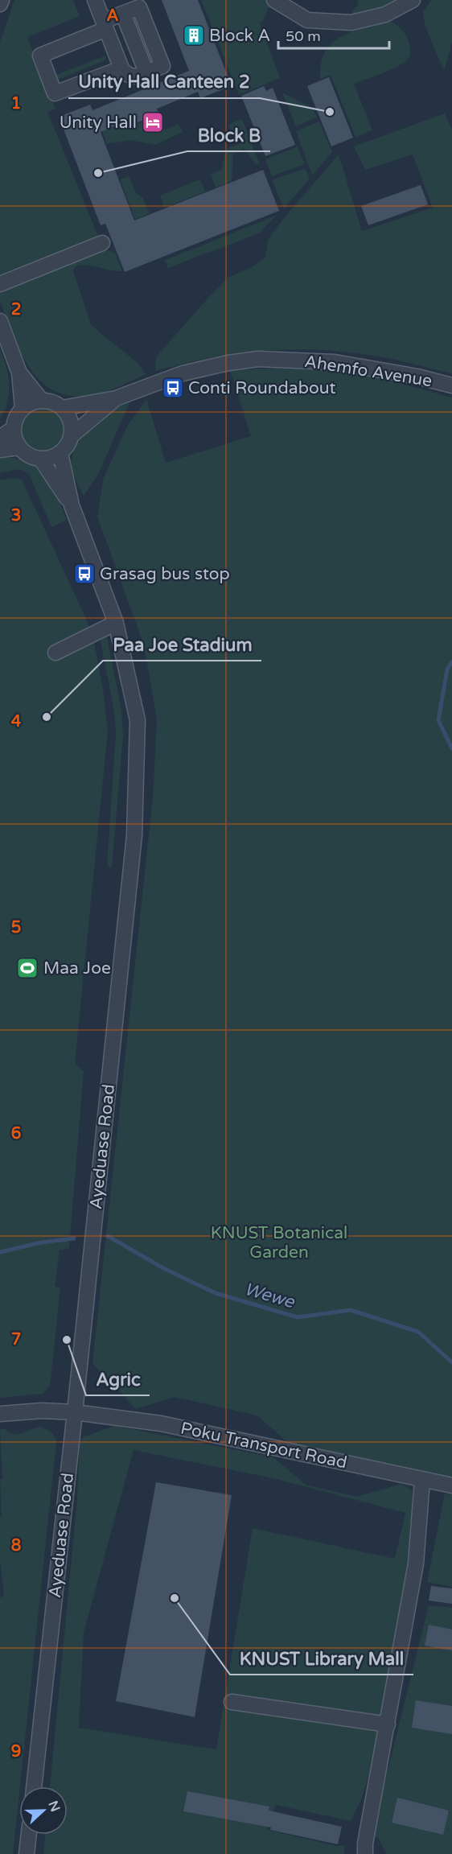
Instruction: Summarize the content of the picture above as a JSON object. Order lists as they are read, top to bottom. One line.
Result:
{"streets":{"street":["Ahemfo Avenue","Ayeduase Road","Poku Transport Road"]},"crossings":[["Ahemfo Avenue","Ayeduase Road"],["Ayeduase Road","Poku Transport Road"]],"water":["Wewe"],"parks":["KNUST Botanical Garden"],"places":{"building":["Block A"],"other":["Unity Hall Canteen 2","Block B","Paa Joe Stadium","Agric","KNUST Library Mall"],"hotel":["Unity Hall"],"bus stop":["Conti Roundabout","Grasag bus stop"],"sports":["Maa Joe"]},"scale_bar":"50 m","north":"right","grid":{"columns":["A"],"rows":["1","2","3","4","5","6","7","8","9"]}}
